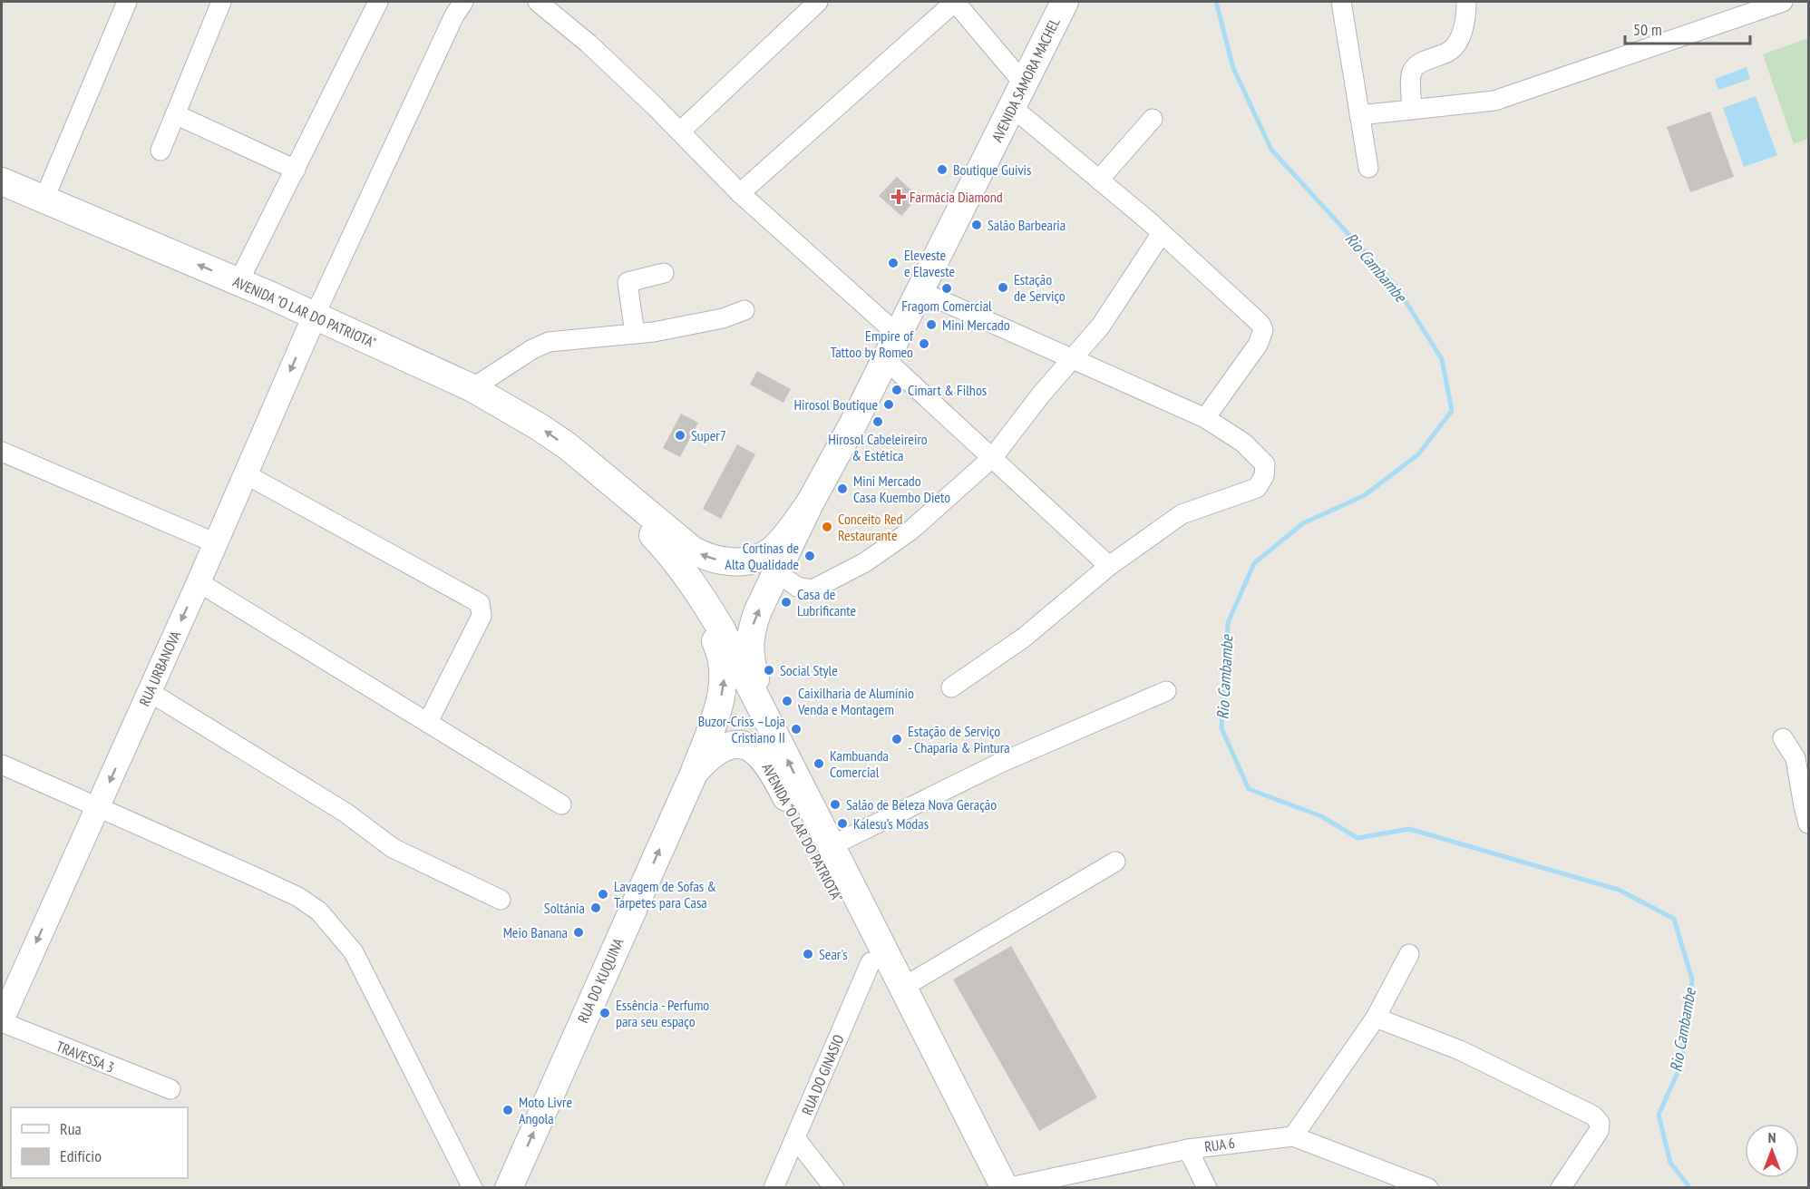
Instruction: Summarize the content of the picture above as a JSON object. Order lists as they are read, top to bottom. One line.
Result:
{"streets":{"main road":["AVENIDA SAMORA MACHEL","AVENIDA \"O LAR DO PATRIOTA\"","RUA DO KUQUINA"],"street":["RUA URBANOVA","TRAVESSA 3","RUA DO GINASIO","RUA 6"]},"crossings":[["AVENIDA SAMORA MACHEL","AVENIDA \"O LAR DO PATRIOTA\""],["AVENIDA \"O LAR DO PATRIOTA\"","RUA URBANOVA"],["AVENIDA \"O LAR DO PATRIOTA\"","RUA DO KUQUINA"],["AVENIDA \"O LAR DO PATRIOTA\"","RUA DO GINASIO"],["AVENIDA \"O LAR DO PATRIOTA\"","RUA 6"],["RUA URBANOVA","TRAVESSA 3"]],"one_way":["RUA URBANOVA","RUA DO KUQUINA"],"water":["Rio Cambambe"],"places":{"other":["Boutique Guivis","Salão Barbearia","Eleveste e Elaveste","Estação de Serviço","Fragom Comercial","Mini Mercado","Empire of Tattoo by Romeo","Cimart & Filhos","Hirosol Boutique","Hirosol Cabeleireiro & Estética","Super7","Mini Mercado Casa Kuembo Dieto","Conceito Red Restaurante","Cortinas de Alta Qualidade","Casa de Lubrificante","Social Style","Caixilharia de Alumínio Venda e Montagem","Buzor-Criss –Loja Cristiano II","Estação de Serviço - Chaparia & Pintura","Kambuanda Comercial","Salão de Beleza Nova Geração","Kalesu’s Modas","Lavagem de Sofas & Tarpetes para Casa","Soltánia","Meio Banana","Sear's","Essência - Perfumo para seu espaço","Moto Livre Angola"],"health":["Farmácia Diamond"]},"legend":["Rua","Edifício"],"scale_bar":"50 m","north":"top"}
